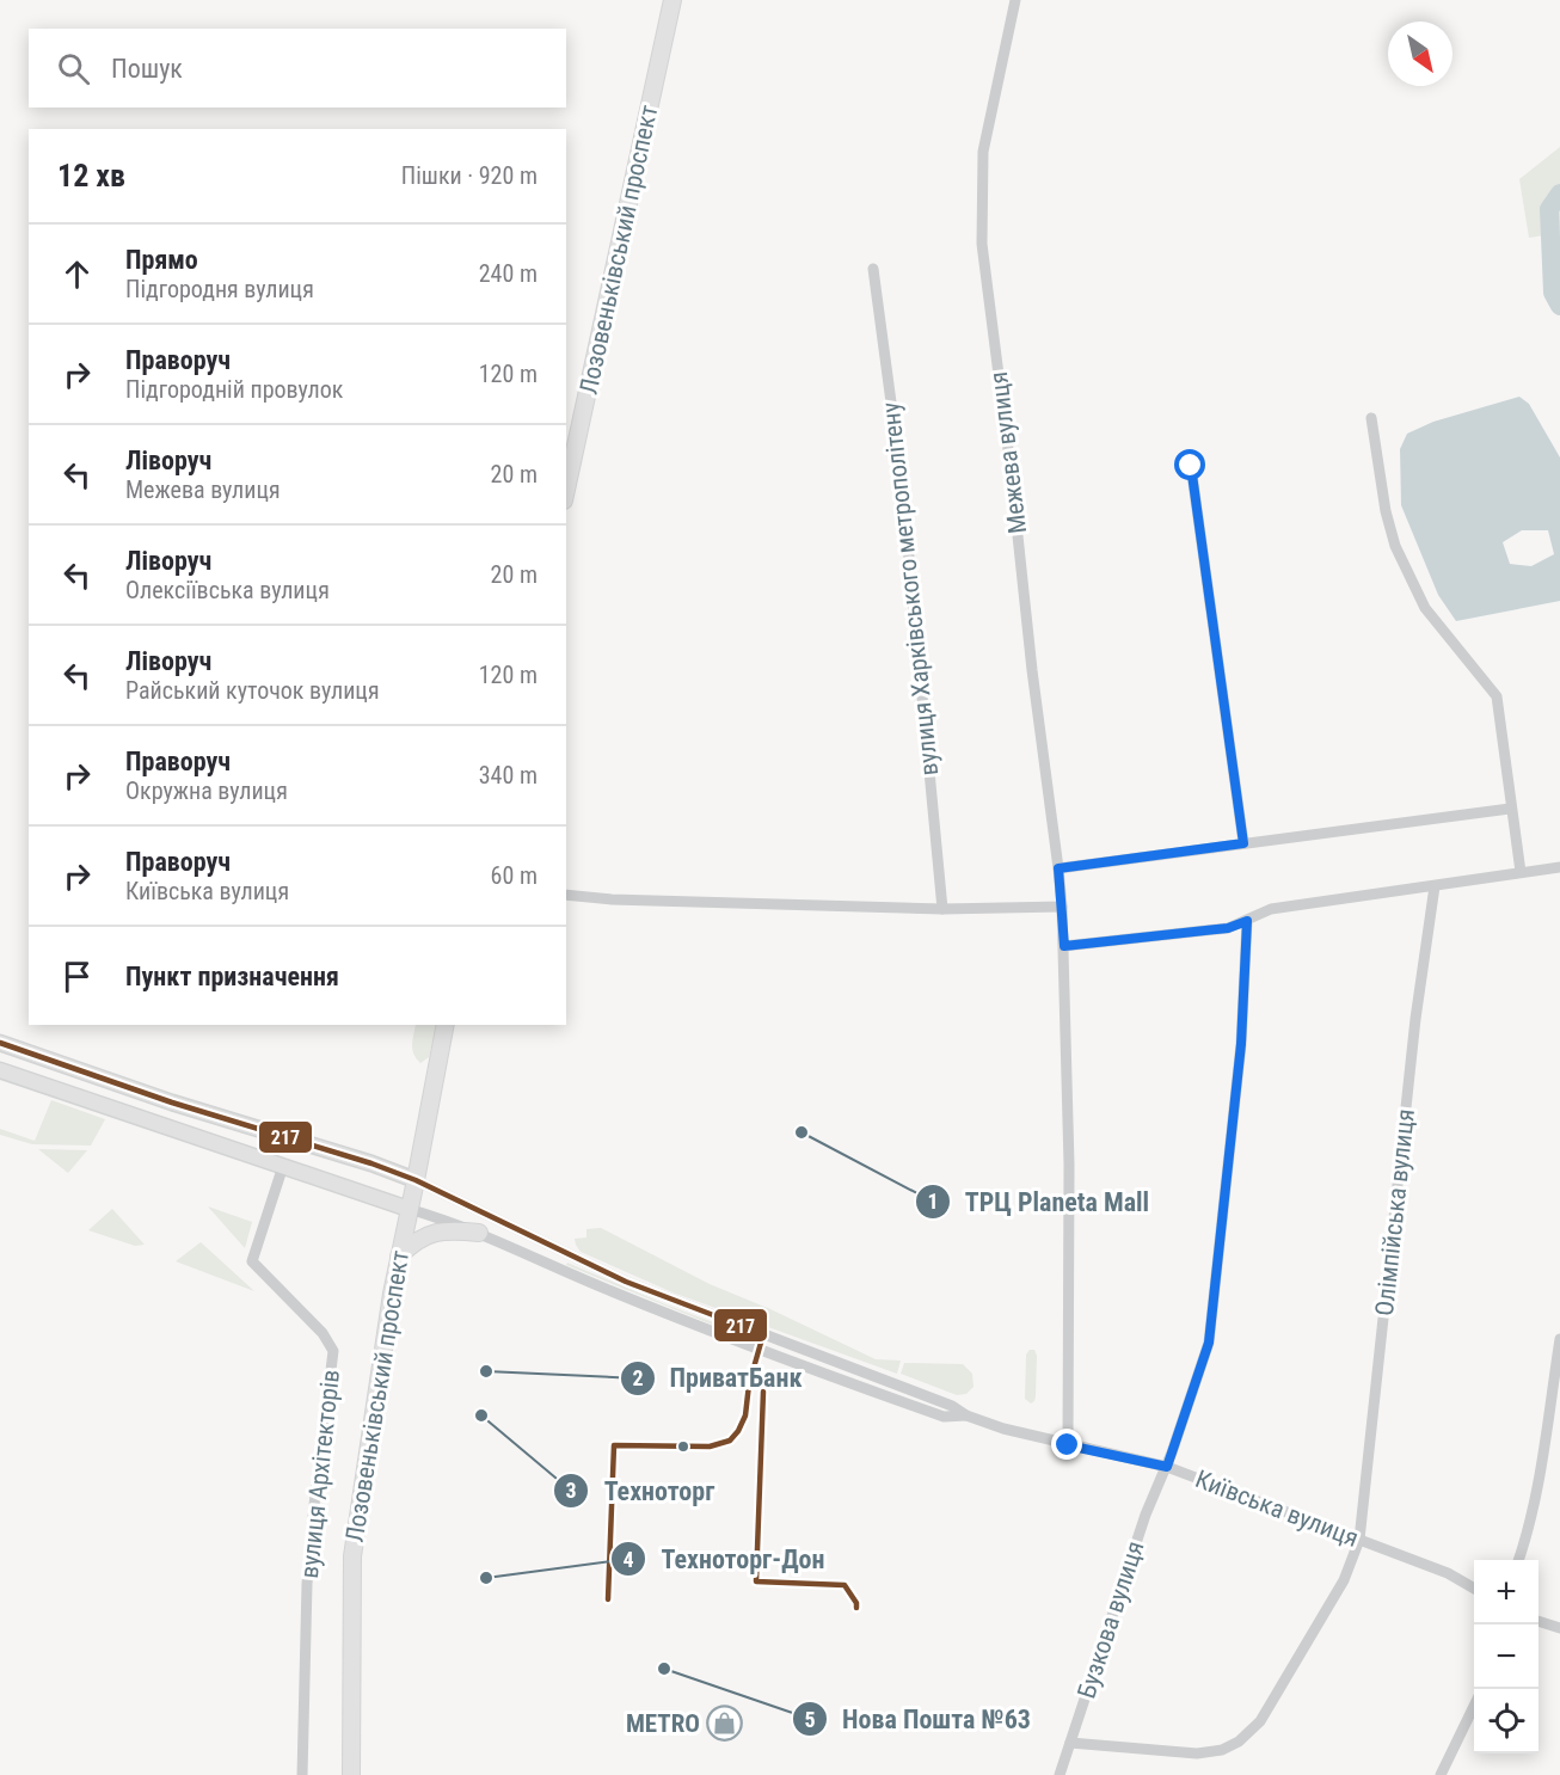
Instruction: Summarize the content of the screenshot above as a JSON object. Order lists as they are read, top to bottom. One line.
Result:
{"streets":{"highway":["Лозовеньківський проспект"],"street":["Межева вулиця","вулиця Харківського метрополітену","Олімпійська вулиця","вулиця Архітекторів","Київська вулиця","Бузкова вулиця"]},"crossings":[["Межева вулиця","Київська вулиця"],["Олімпійська вулиця","Київська вулиця"],["Олімпійська вулиця","Бузкова вулиця"],["Київська вулиця","Бузкова вулиця"]],"places":{"other":["ТРЦ Planeta Mall","ПриватБанк","Техноторг","Техноторг-Дон","Нова Пошта №63"],"shop":["METRO"]},"lines":["transit line 217"],"north":"bottom right","page":{"search":"Пошук","heading":["12 хв","Пішки · 920 m"],"list":[["Прямо","Підгородня вулиця","240 m"],["Праворуч","Підгородній провулок","120 m"],["Ліворуч","Межева вулиця","20 m"],["Ліворуч","Олексіївська вулиця","20 m"],["Ліворуч","Райський куточок вулиця","120 m"],["Праворуч","Окружна вулиця","340 m"],["Праворуч","Київська вулиця","60 m"],"Пункт призначення"],"map_buttons":["+","−"]}}
